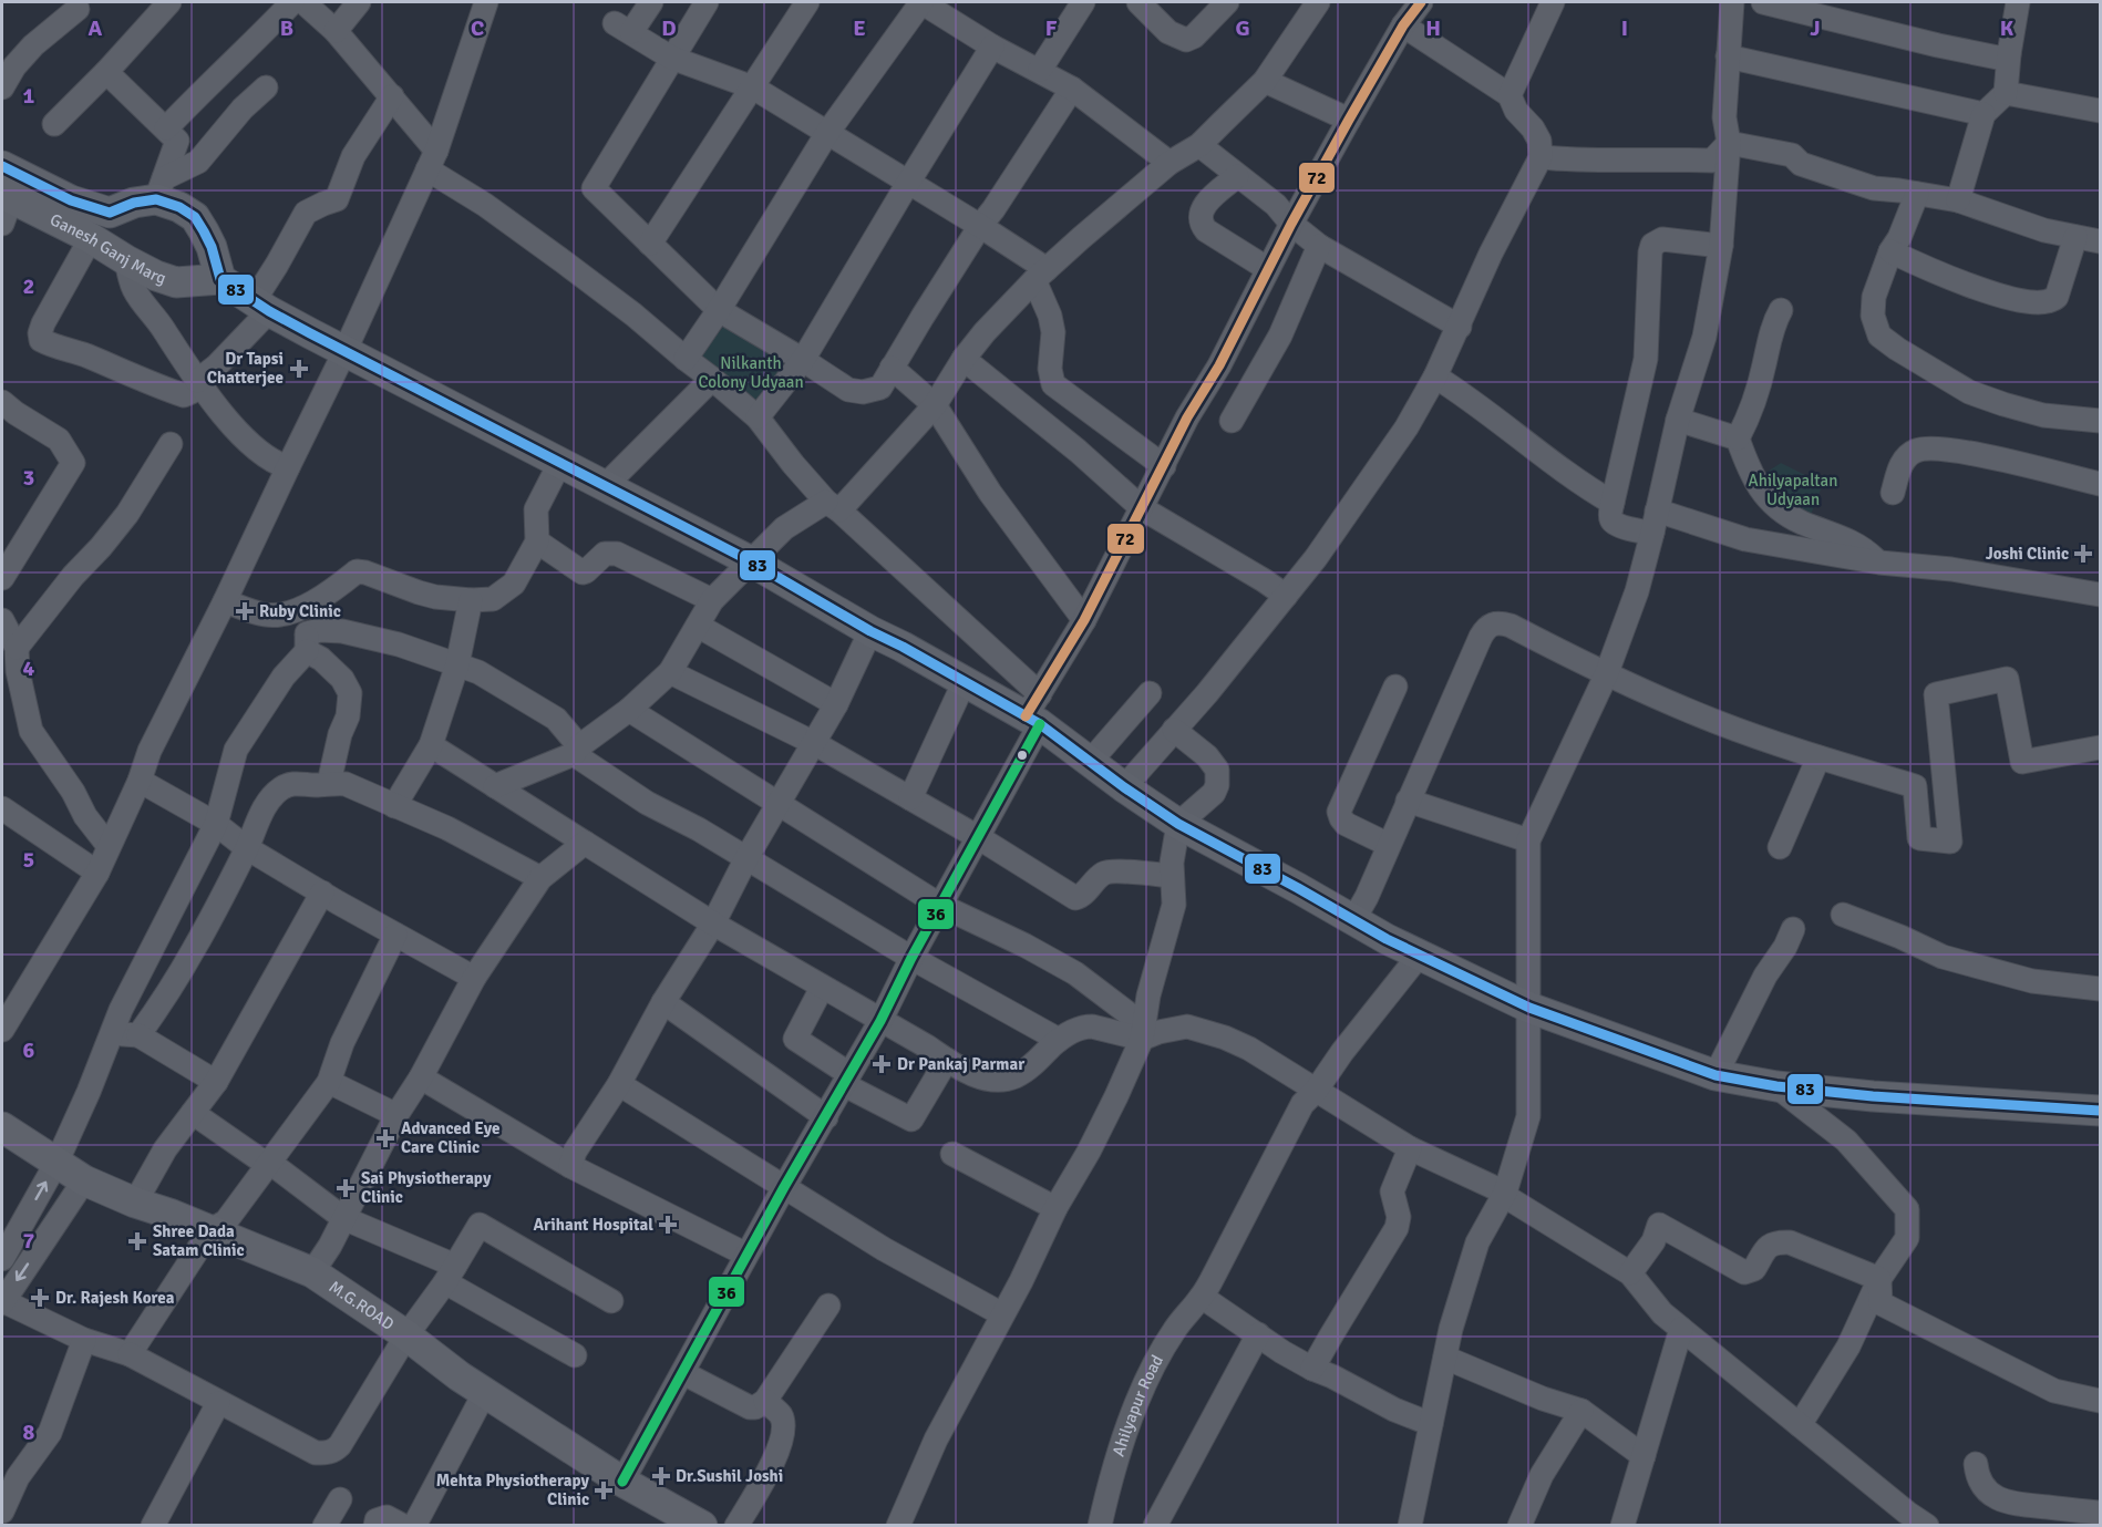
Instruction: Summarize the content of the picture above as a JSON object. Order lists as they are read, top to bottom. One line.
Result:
{"streets":{"main road":["Ganesh Ganj Marg","M.G.ROAD"],"street":["Ahilyapur Road"]},"parks":["Nilkanth Colony Udyaan","Ahilyapaltan Udyaan"],"places":{"health":["Dr Tapsi Chatterjee","Joshi Clinic","Ruby Clinic","Dr Pankaj Parmar","Advanced Eye Care Clinic","Sai Physiotherapy Clinic","Arihant Hospital","Shree Dada Satam Clinic","Dr. Rajesh Korea","Dr.Sushil Joshi","Mehta Physiotherapy Clinic"]},"lines":["transit line 72","transit line 83","transit line 36"],"grid":{"columns":["A","B","C","D","E","F","G","H","I","J","K"],"rows":["1","2","3","4","5","6","7","8"]}}
